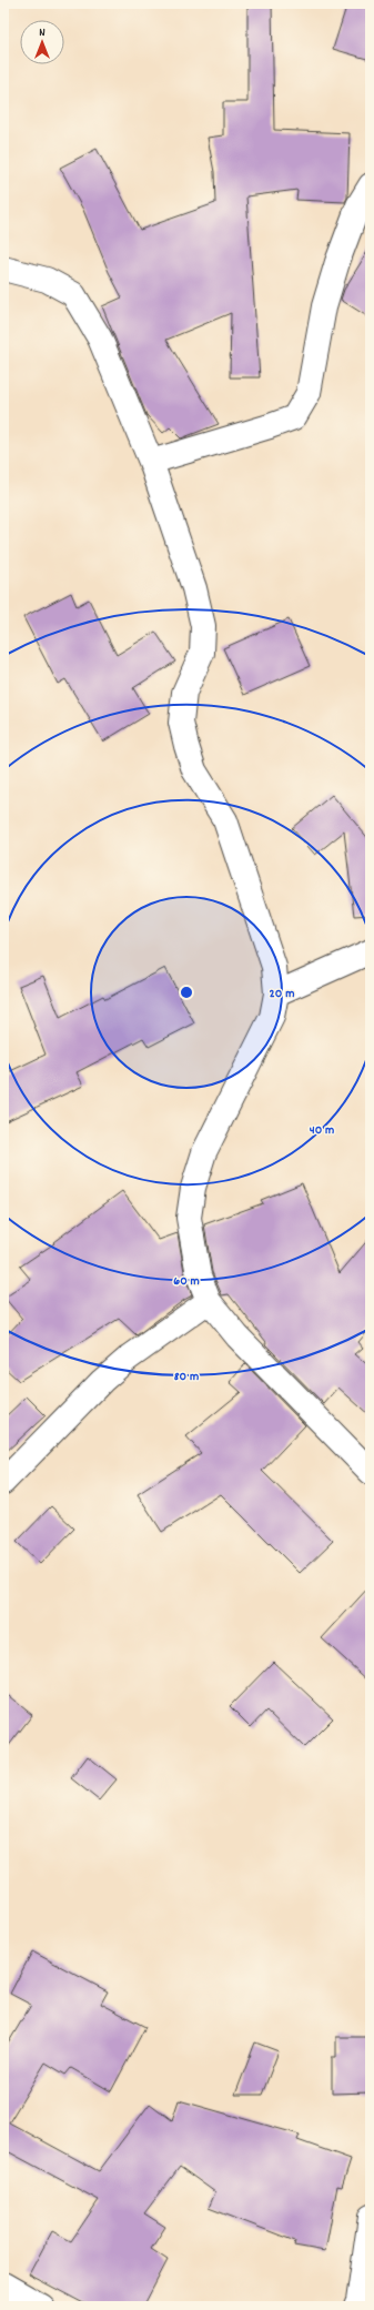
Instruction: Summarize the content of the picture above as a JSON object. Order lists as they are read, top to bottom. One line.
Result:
{"north":"top","rings":["20 m","40 m","60 m","80 m"]}
